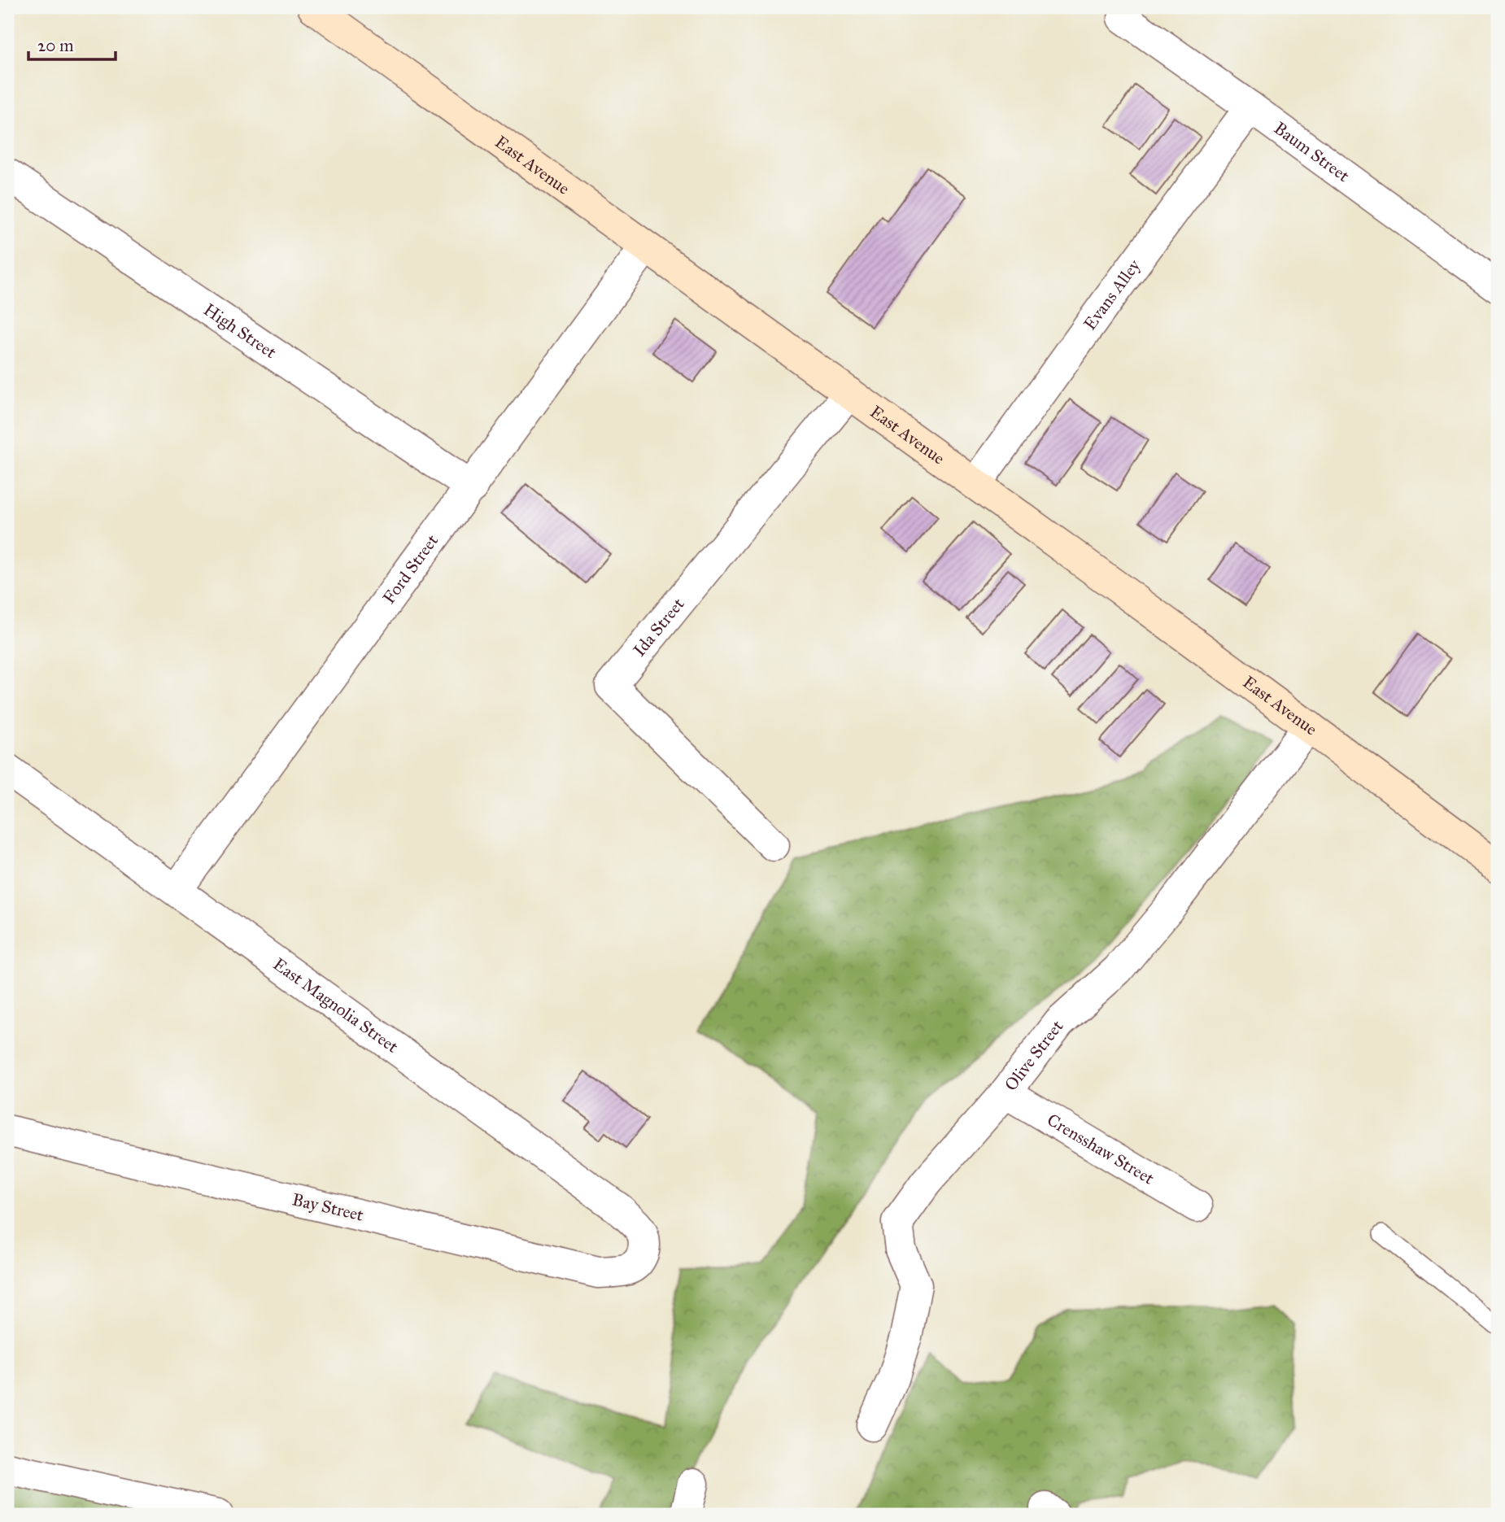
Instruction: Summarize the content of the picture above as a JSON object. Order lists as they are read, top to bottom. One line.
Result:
{"streets":{"street":["Baum Street","East Avenue","Evans Alley","High Street","Ford Street","Ida Street","East Magnolia Street","Olive Street","Crensshaw Street","Bay Street"]},"crossings":[["Baum Street","Evans Alley"],["East Avenue","Evans Alley"],["East Avenue","Ford Street"],["East Avenue","Ida Street"],["East Avenue","Olive Street"],["High Street","Ford Street"],["Ford Street","East Magnolia Street"],["East Magnolia Street","Bay Street"],["Olive Street","Crensshaw Street"]],"scale_bar":"20 m"}
